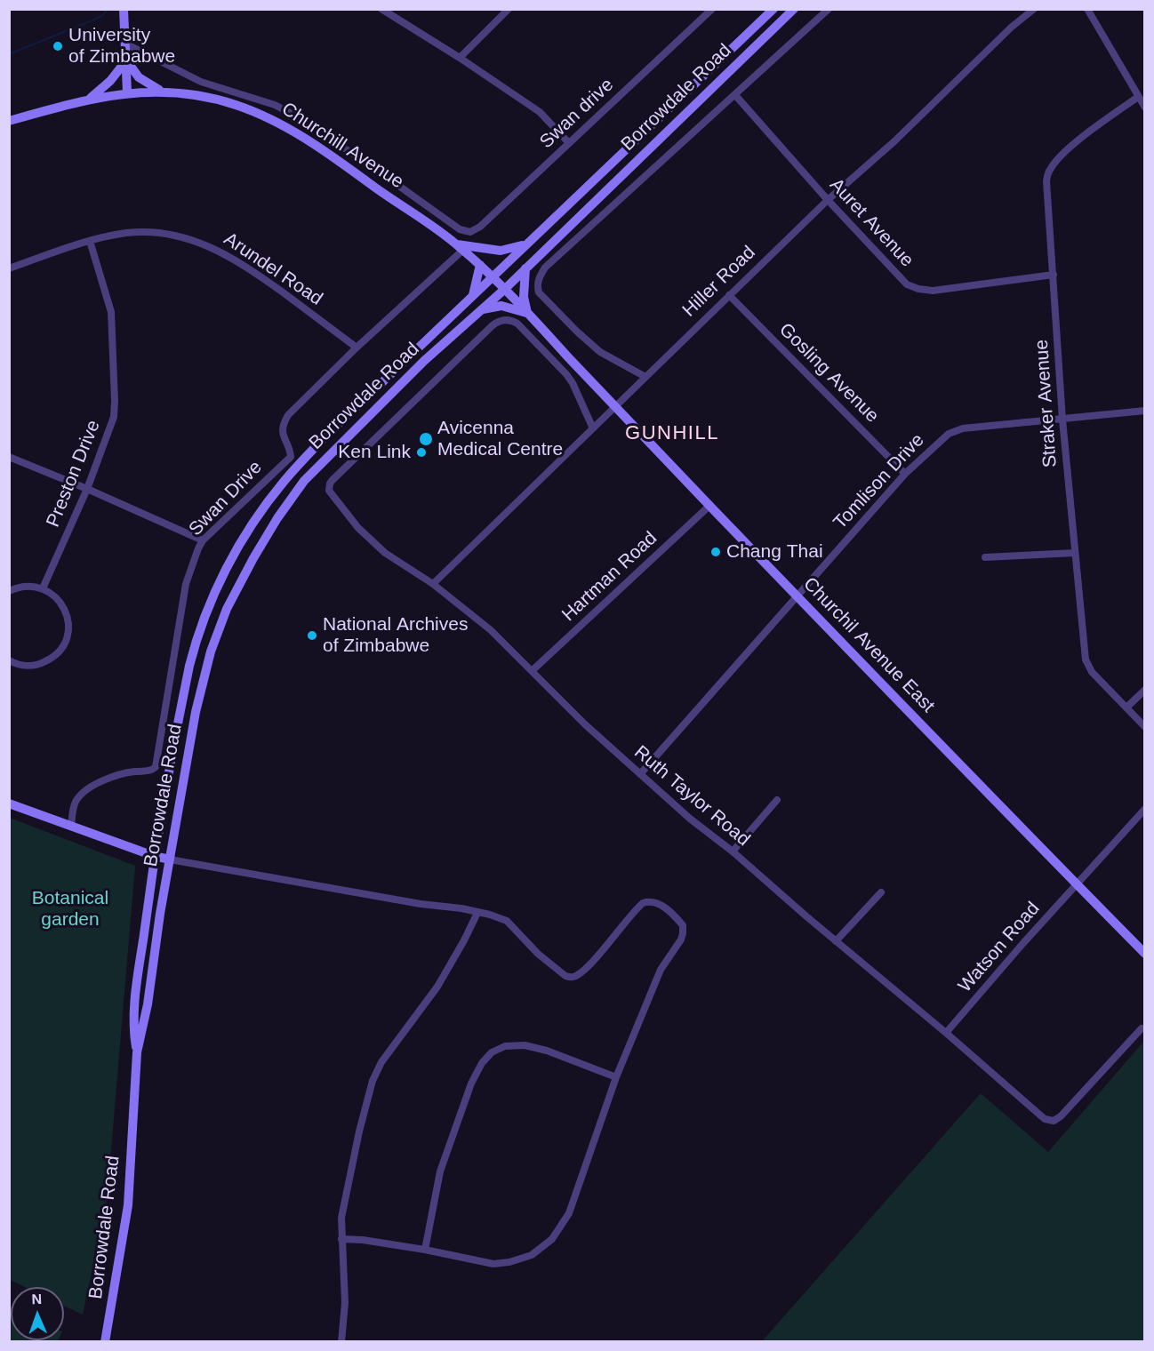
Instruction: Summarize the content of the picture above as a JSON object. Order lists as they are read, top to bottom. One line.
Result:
{"streets":{"main road":["Borrowdale Road","Churchill Avenue","Churchil Avenue East"],"street":["Swan drive","Auret Avenue","Arundel Road","Hiller Road","Gosling Avenue","Straker Avenue","Preston Drive","Tomlison Drive","Swan Drive","Hartman Road","Ruth Taylor Road","Watson Road"]},"crossings":[["Borrowdale Road","Churchill Avenue"],["Borrowdale Road","Churchil Avenue East"],["Churchill Avenue","Swan Drive"],["Churchill Avenue","Churchil Avenue East"],["Auret Avenue","Hiller Road"],["Auret Avenue","Straker Avenue"],["Arundel Road","Preston Drive"],["Arundel Road","Swan Drive"],["Hiller Road","Gosling Avenue"],["Hiller Road","Churchil Avenue East"],["Hiller Road","Ruth Taylor Road"],["Gosling Avenue","Tomlison Drive"],["Straker Avenue","Tomlison Drive"],["Tomlison Drive","Churchil Avenue East"],["Tomlison Drive","Ruth Taylor Road"],["Hartman Road","Churchil Avenue East"],["Hartman Road","Ruth Taylor Road"],["Churchil Avenue East","Watson Road"],["Ruth Taylor Road","Watson Road"]],"districts":["GUNHILL"],"parks":["Botanical garden"],"places":["University of Zimbabwe","Avicenna Medical Centre","Ken Link","Chang Thai","National Archives of Zimbabwe"],"north":"top"}
